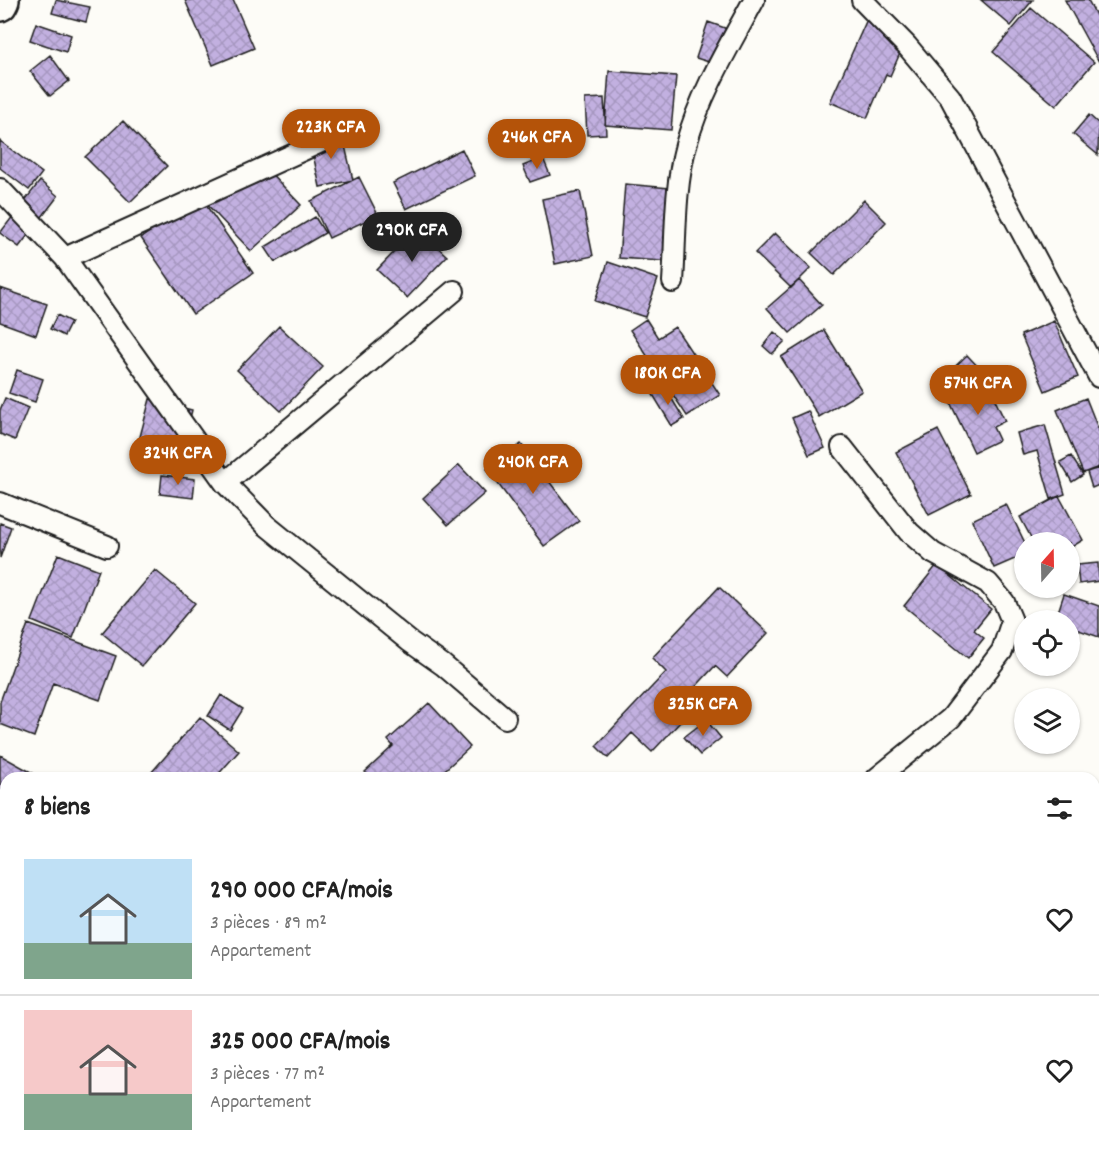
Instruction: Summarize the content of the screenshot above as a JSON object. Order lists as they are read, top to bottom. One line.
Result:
{"north":"top","page":{"price":["223K CFA","246K CFA","290K CFA","180K CFA","574K CFA","324K CFA","240K CFA","325K CFA"],"heading":"8 biens","list":[{"name":"290 000 CFA/mois","note":"3 pièces · 89 m² · Appartement"},{"name":"325 000 CFA/mois","note":"3 pièces · 77 m² · Appartement"}]}}
